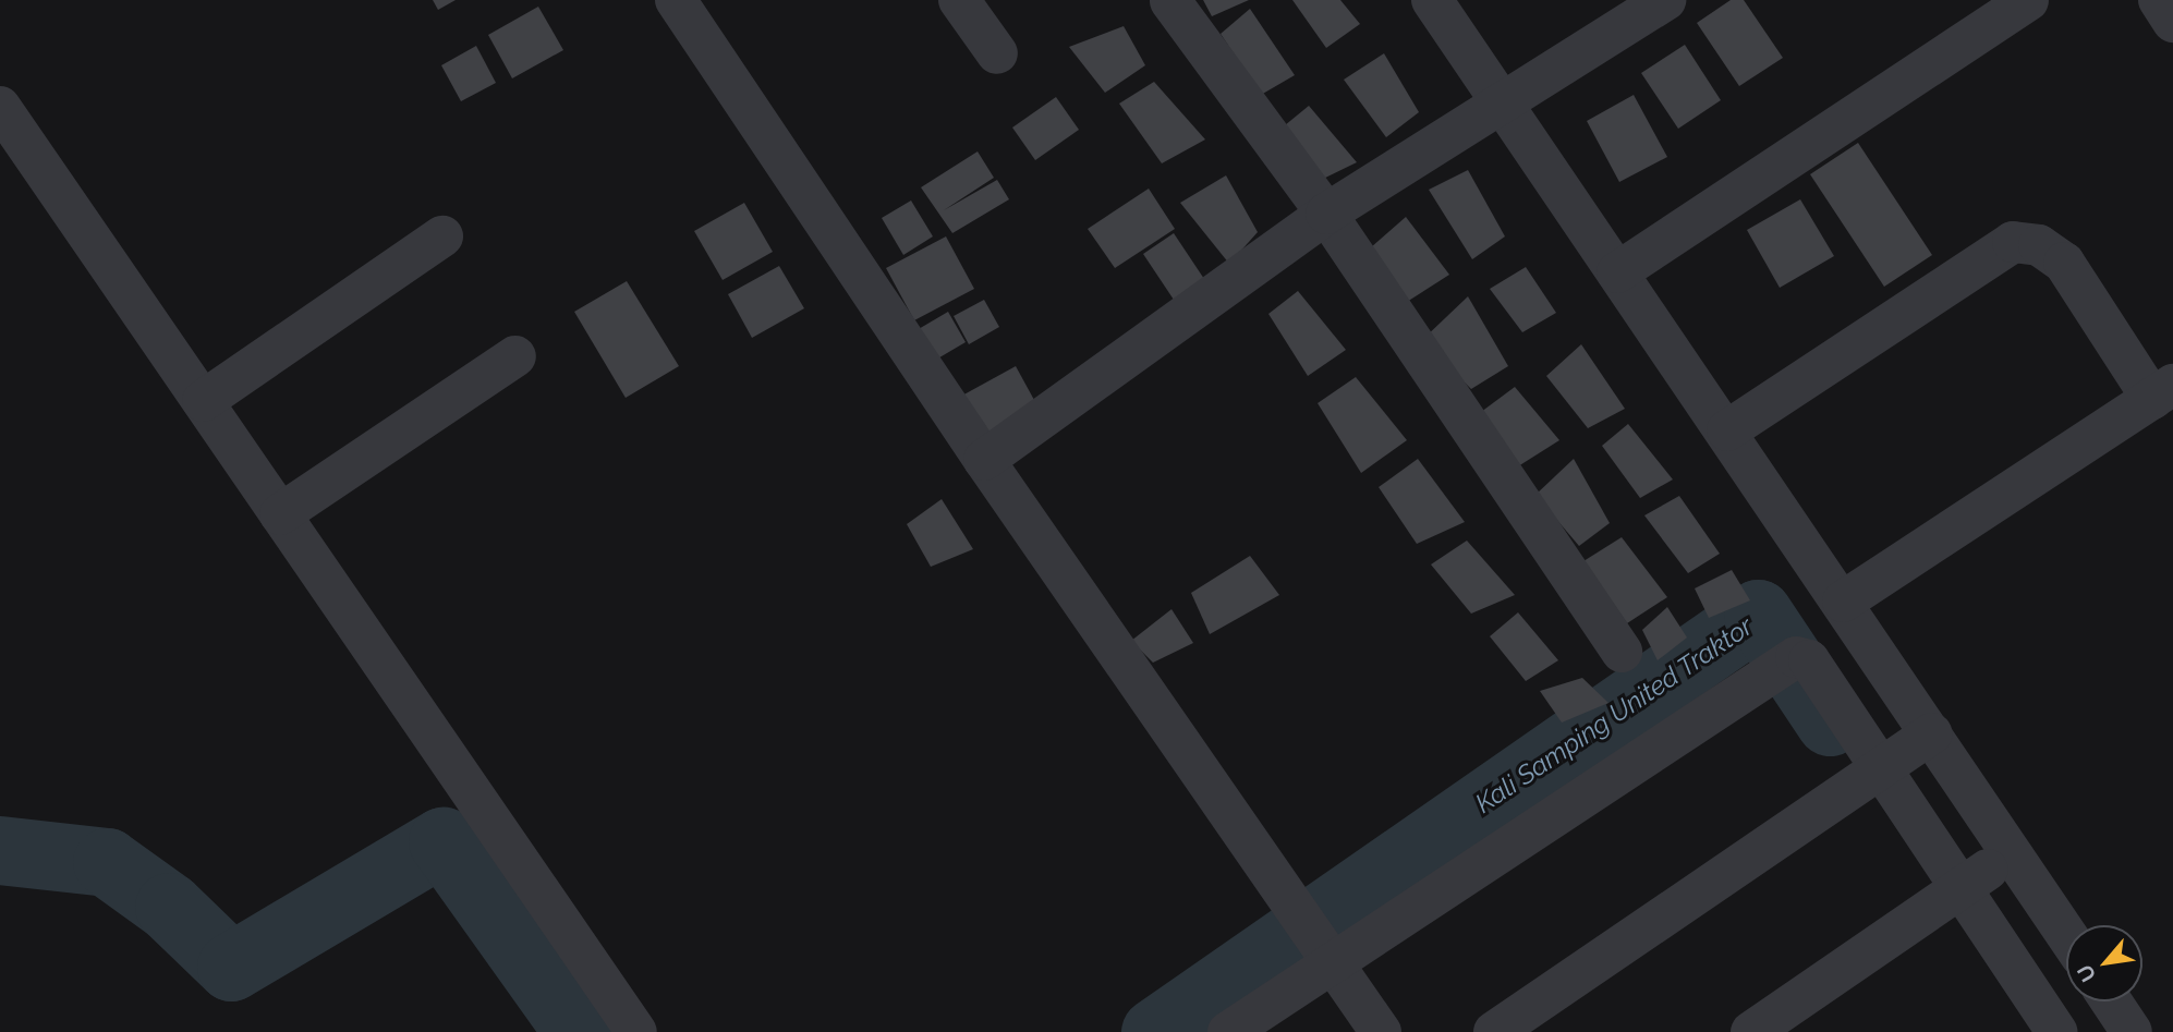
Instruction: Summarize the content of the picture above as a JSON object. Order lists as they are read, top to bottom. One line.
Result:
{"water":["Kali Samping United Traktor"],"north":"bottom left"}
